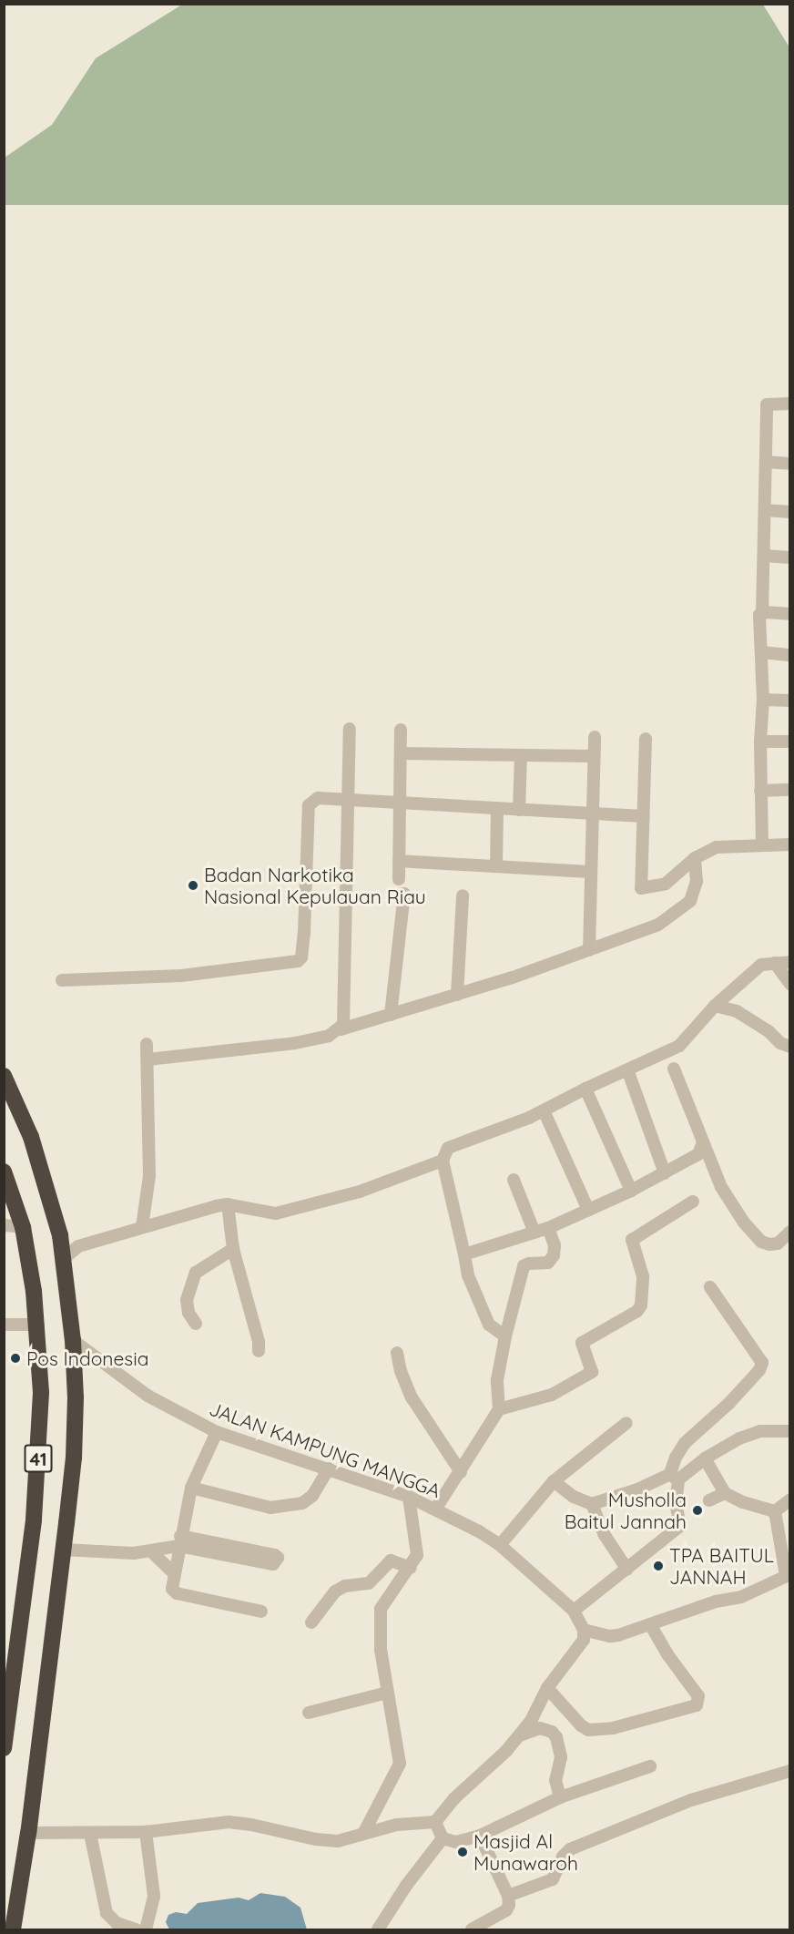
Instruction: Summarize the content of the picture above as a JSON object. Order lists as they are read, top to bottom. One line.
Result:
{"streets":{"highway":["41"],"street":["JALAN KAMPUNG MANGGA"]},"places":["Badan Narkotika Nasional Kepulauan Riau","Pos Indonesia","Musholla Baitul Jannah","TPA BAITUL JANNAH","Masjid Al Munawaroh"]}
